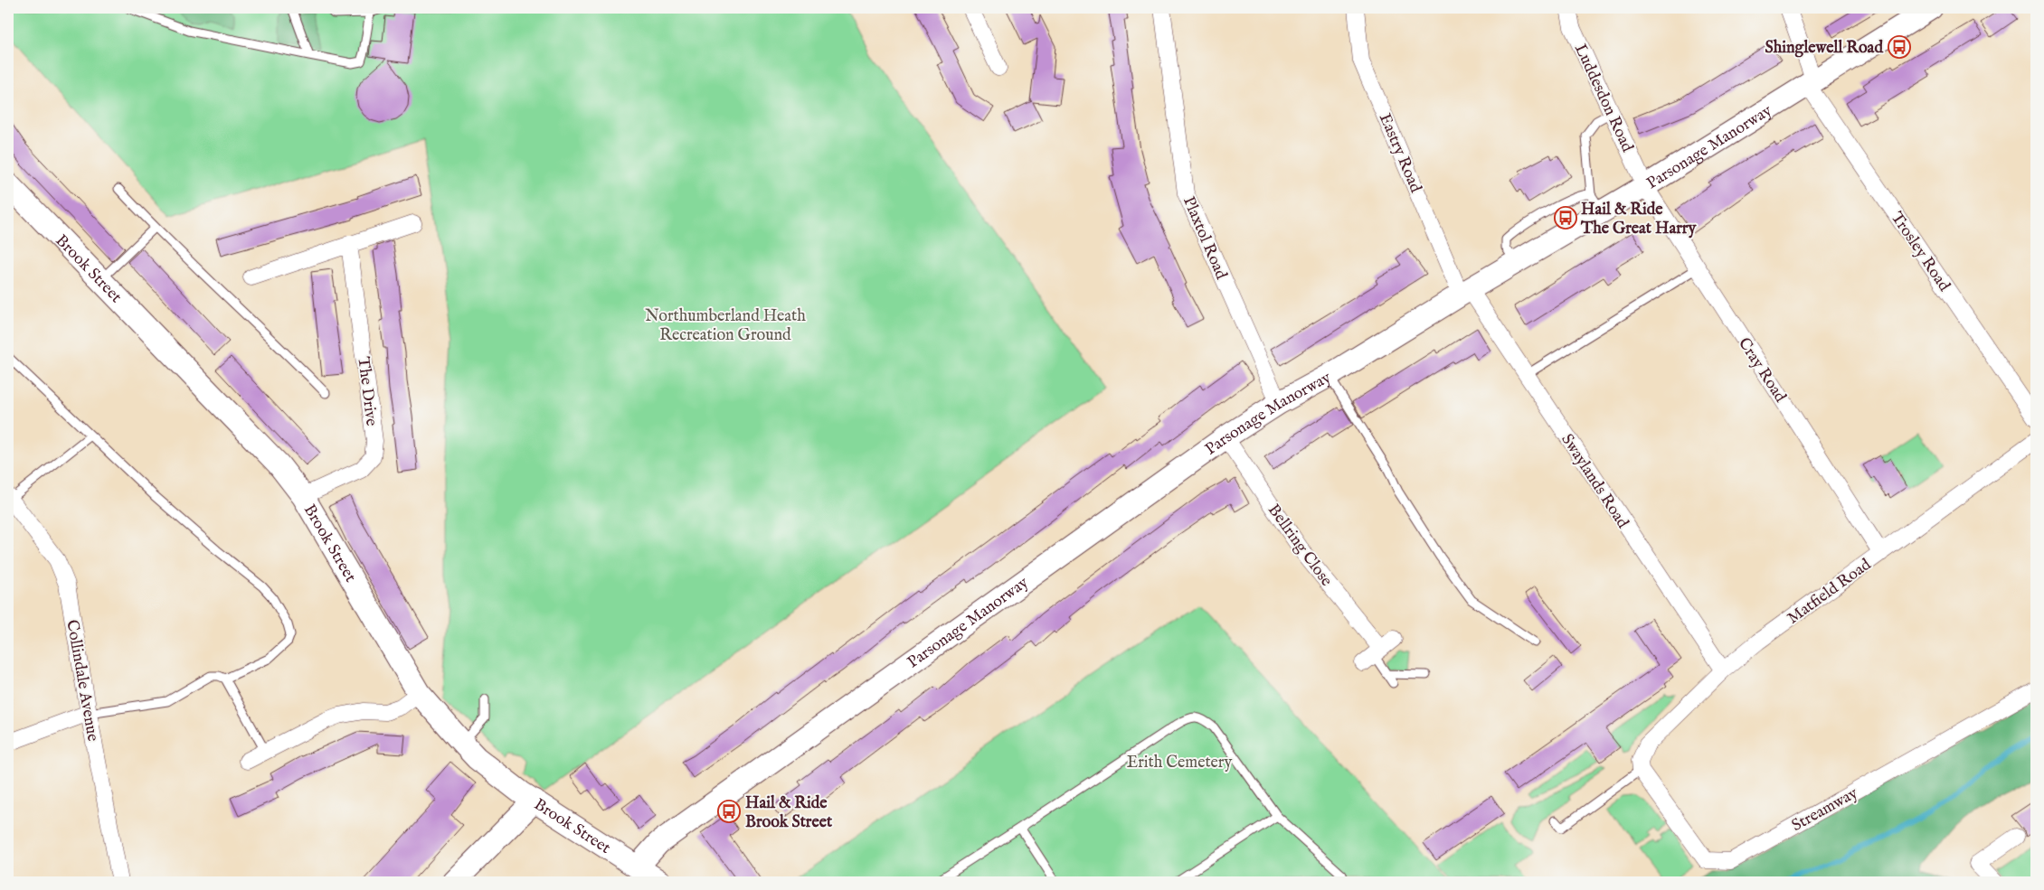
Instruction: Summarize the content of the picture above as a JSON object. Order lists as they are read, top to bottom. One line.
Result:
{"streets":{"street":["Luddesdon Road","Parsonage Manorway","Eastry Road","Plaxtol Road","Trosley Road","Brook Street","Cray Road","The Drive","Swaylands Road","Bellring Close","Matfield Road","Collindale Avenue","Streamway"]},"crossings":[["Luddesdon Road","Parsonage Manorway"],["Luddesdon Road","Cray Road"],["Parsonage Manorway","Eastry Road"],["Parsonage Manorway","Plaxtol Road"],["Parsonage Manorway","Trosley Road"],["Parsonage Manorway","Brook Street"],["Parsonage Manorway","Cray Road"],["Parsonage Manorway","Swaylands Road"],["Parsonage Manorway","Bellring Close"],["Eastry Road","Swaylands Road"],["Brook Street","The Drive"],["Cray Road","Matfield Road"],["Swaylands Road","Matfield Road"],["Matfield Road","Streamway"]],"parks":["Northumberland Heath Recreation Ground","Erith Cemetery"],"places":{"bus stop":["Shinglewell Road","Hail & Ride The Great Harry","Hail & Ride Brook Street"]}}
